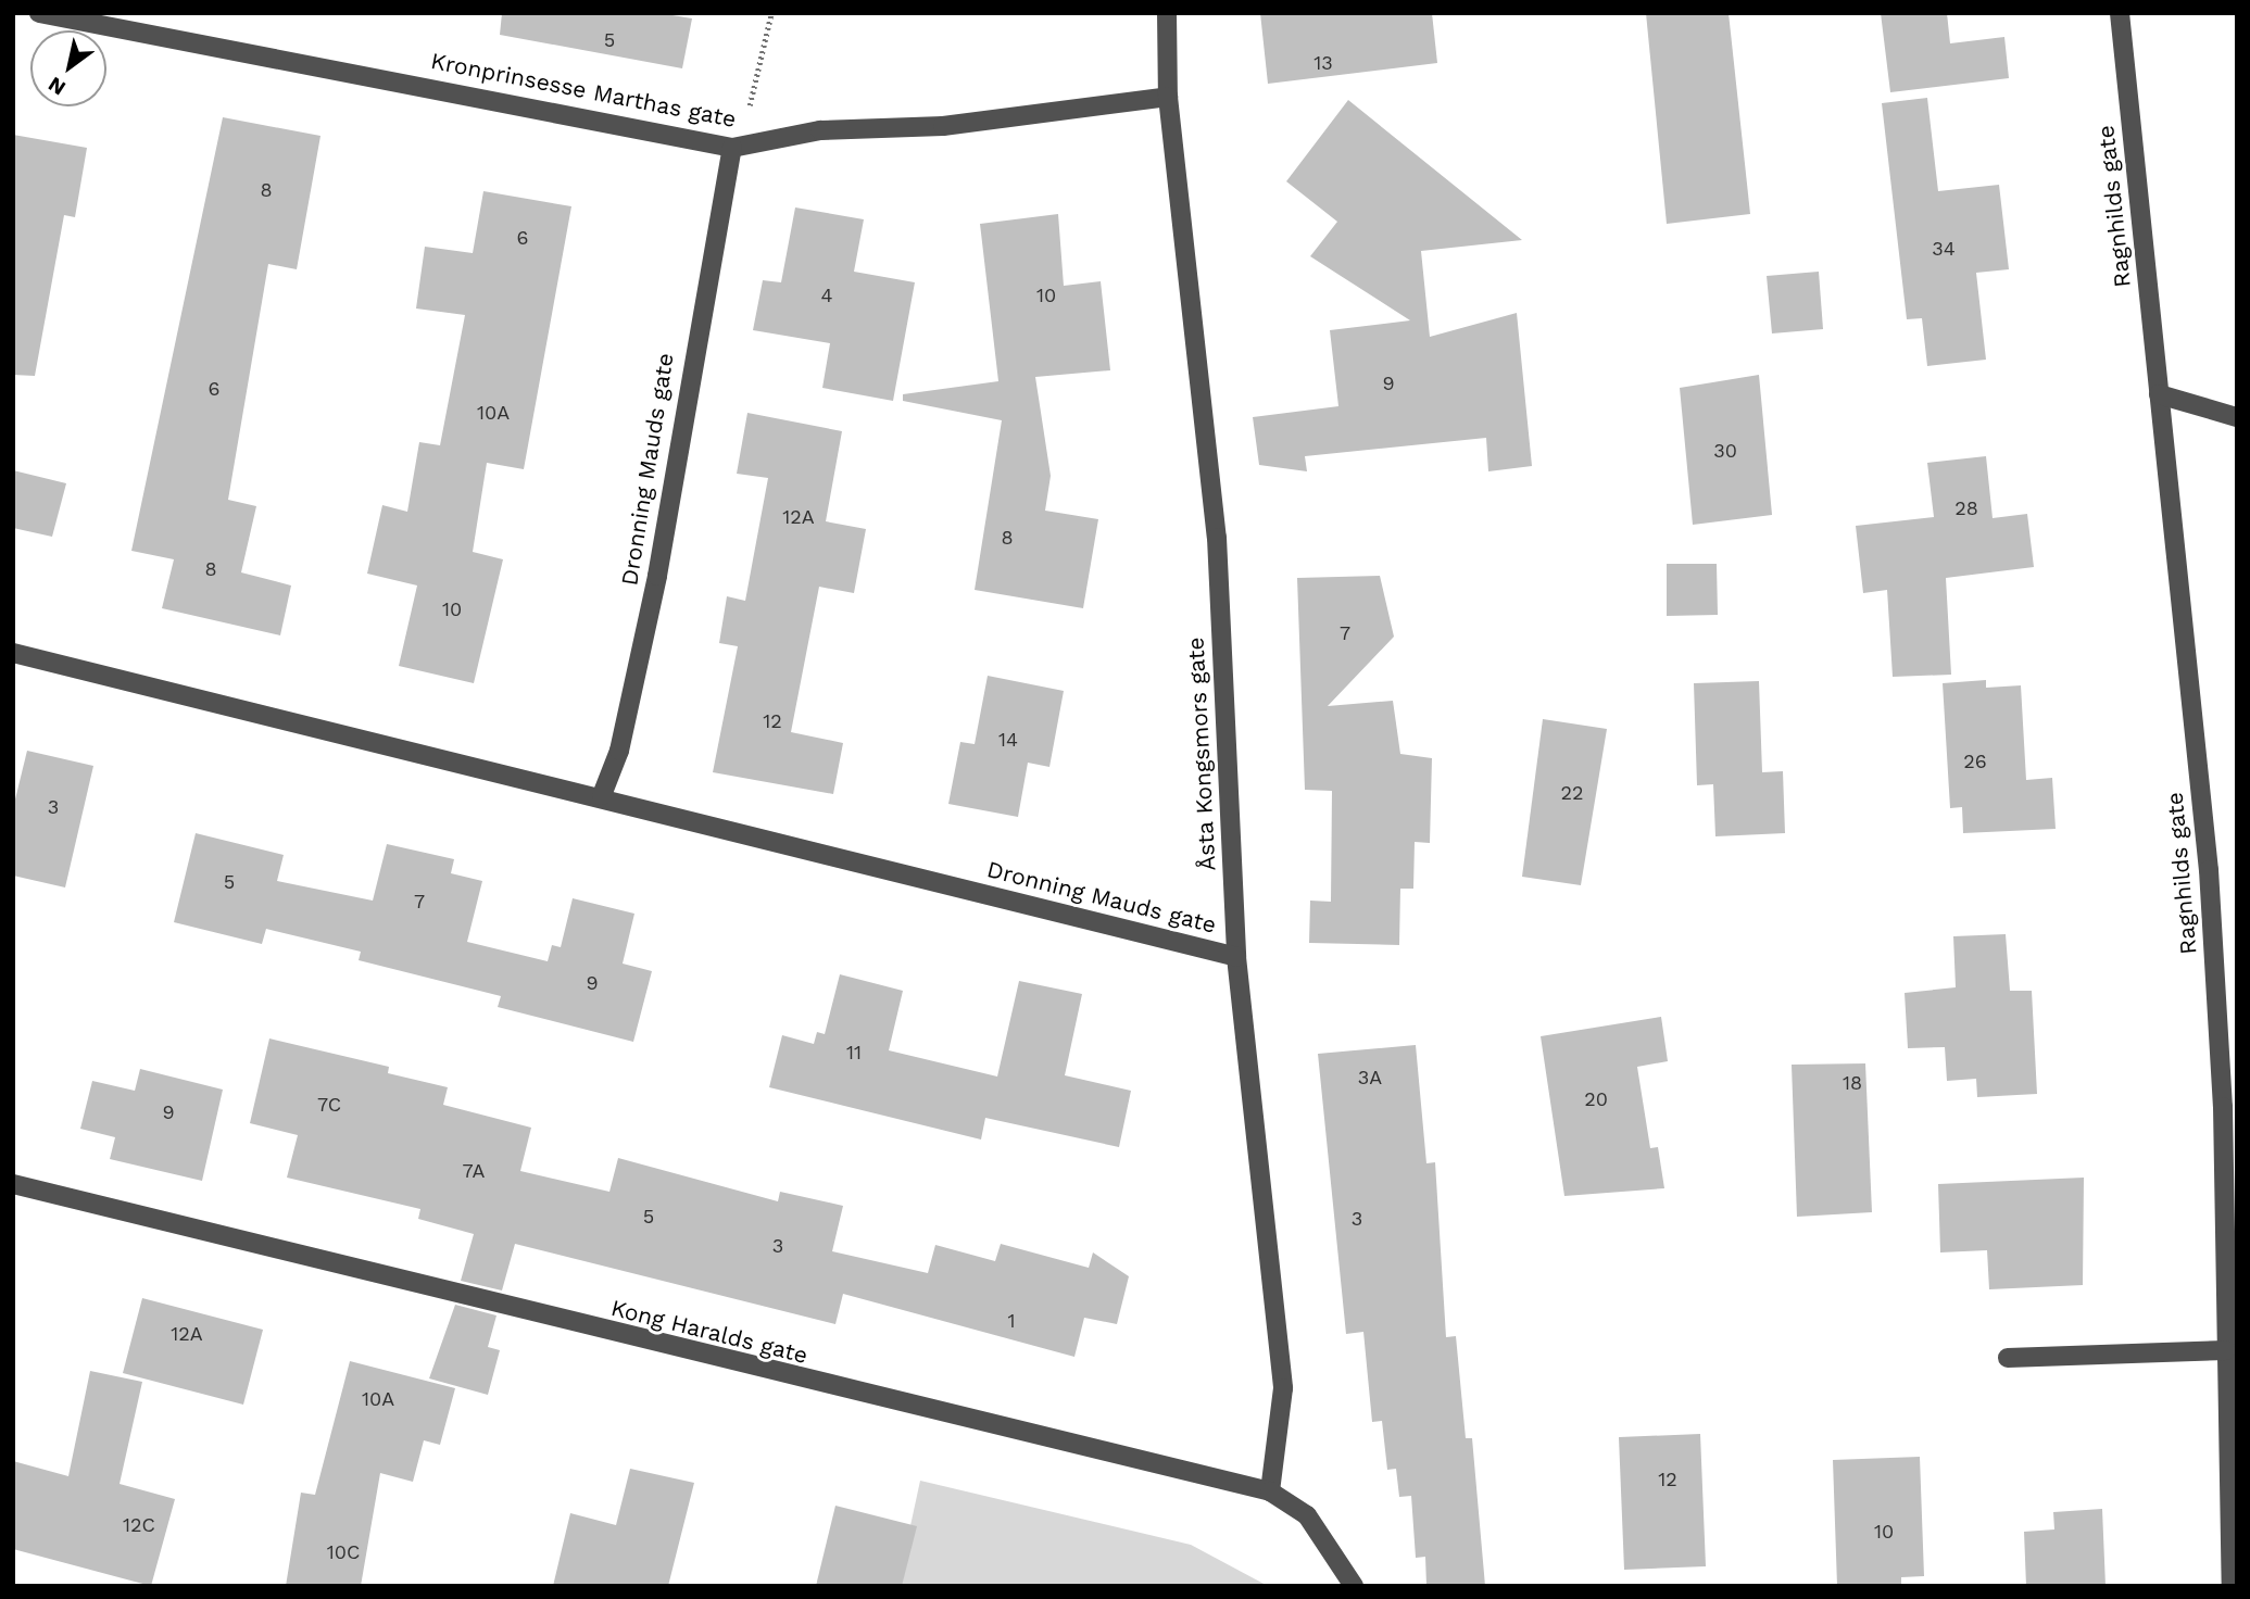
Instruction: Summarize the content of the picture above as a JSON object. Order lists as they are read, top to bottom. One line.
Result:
{"streets":{"street":["Kronprinsesse Marthas gate","Ragnhilds gate","Dronning Mauds gate","Åsta Kongsmors gate","Kong Haralds gate"]},"crossings":[["Kronprinsesse Marthas gate","Dronning Mauds gate"],["Kronprinsesse Marthas gate","Åsta Kongsmors gate"],["Dronning Mauds gate","Åsta Kongsmors gate"],["Åsta Kongsmors gate","Kong Haralds gate"]],"house_numbers":["5","13","8","6","34","4","10","9","6","10A","30","28","12A","8","8","10","7","12","14","26","22","3","5","7","9","11","3A","18","20","7C","9","7A","5","3","3","1","12A","10A","12","12C","10","10C"],"north":"bottom left"}
